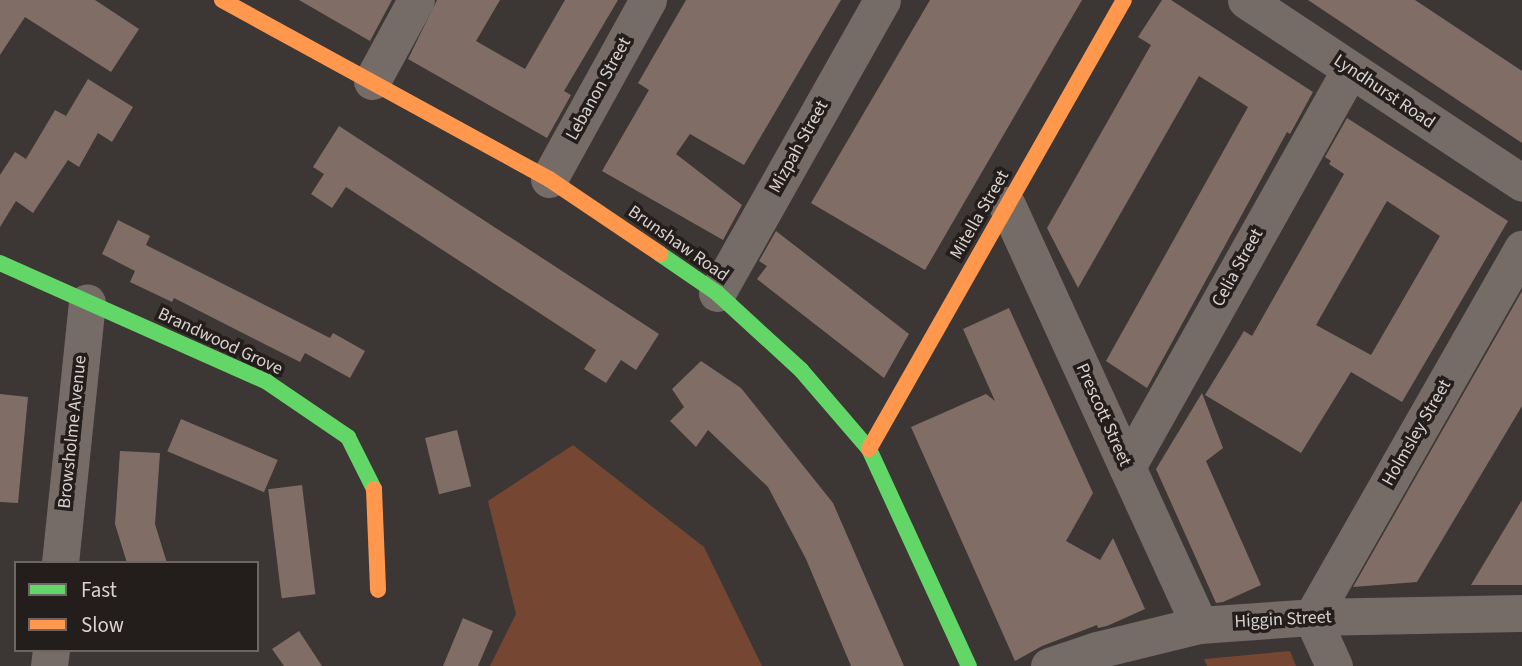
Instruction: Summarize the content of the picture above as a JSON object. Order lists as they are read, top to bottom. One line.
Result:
{"streets":{"street":["Lebanon Street","Lyndhurst Road","Mizpah Street","Mitella Street","Brunshaw Road","Celia Street","Brandwood Grove","Prescott Street","Browsholme Avenue","Holmsley Street","Higgin Street"]},"crossings":[["Lebanon Street","Brunshaw Road"],["Lyndhurst Road","Celia Street"],["Mizpah Street","Brunshaw Road"],["Mitella Street","Brunshaw Road"],["Mitella Street","Prescott Street"],["Celia Street","Prescott Street"],["Brandwood Grove","Browsholme Avenue"],["Prescott Street","Higgin Street"],["Holmsley Street","Higgin Street"]],"legend":["Fast","Slow"]}
